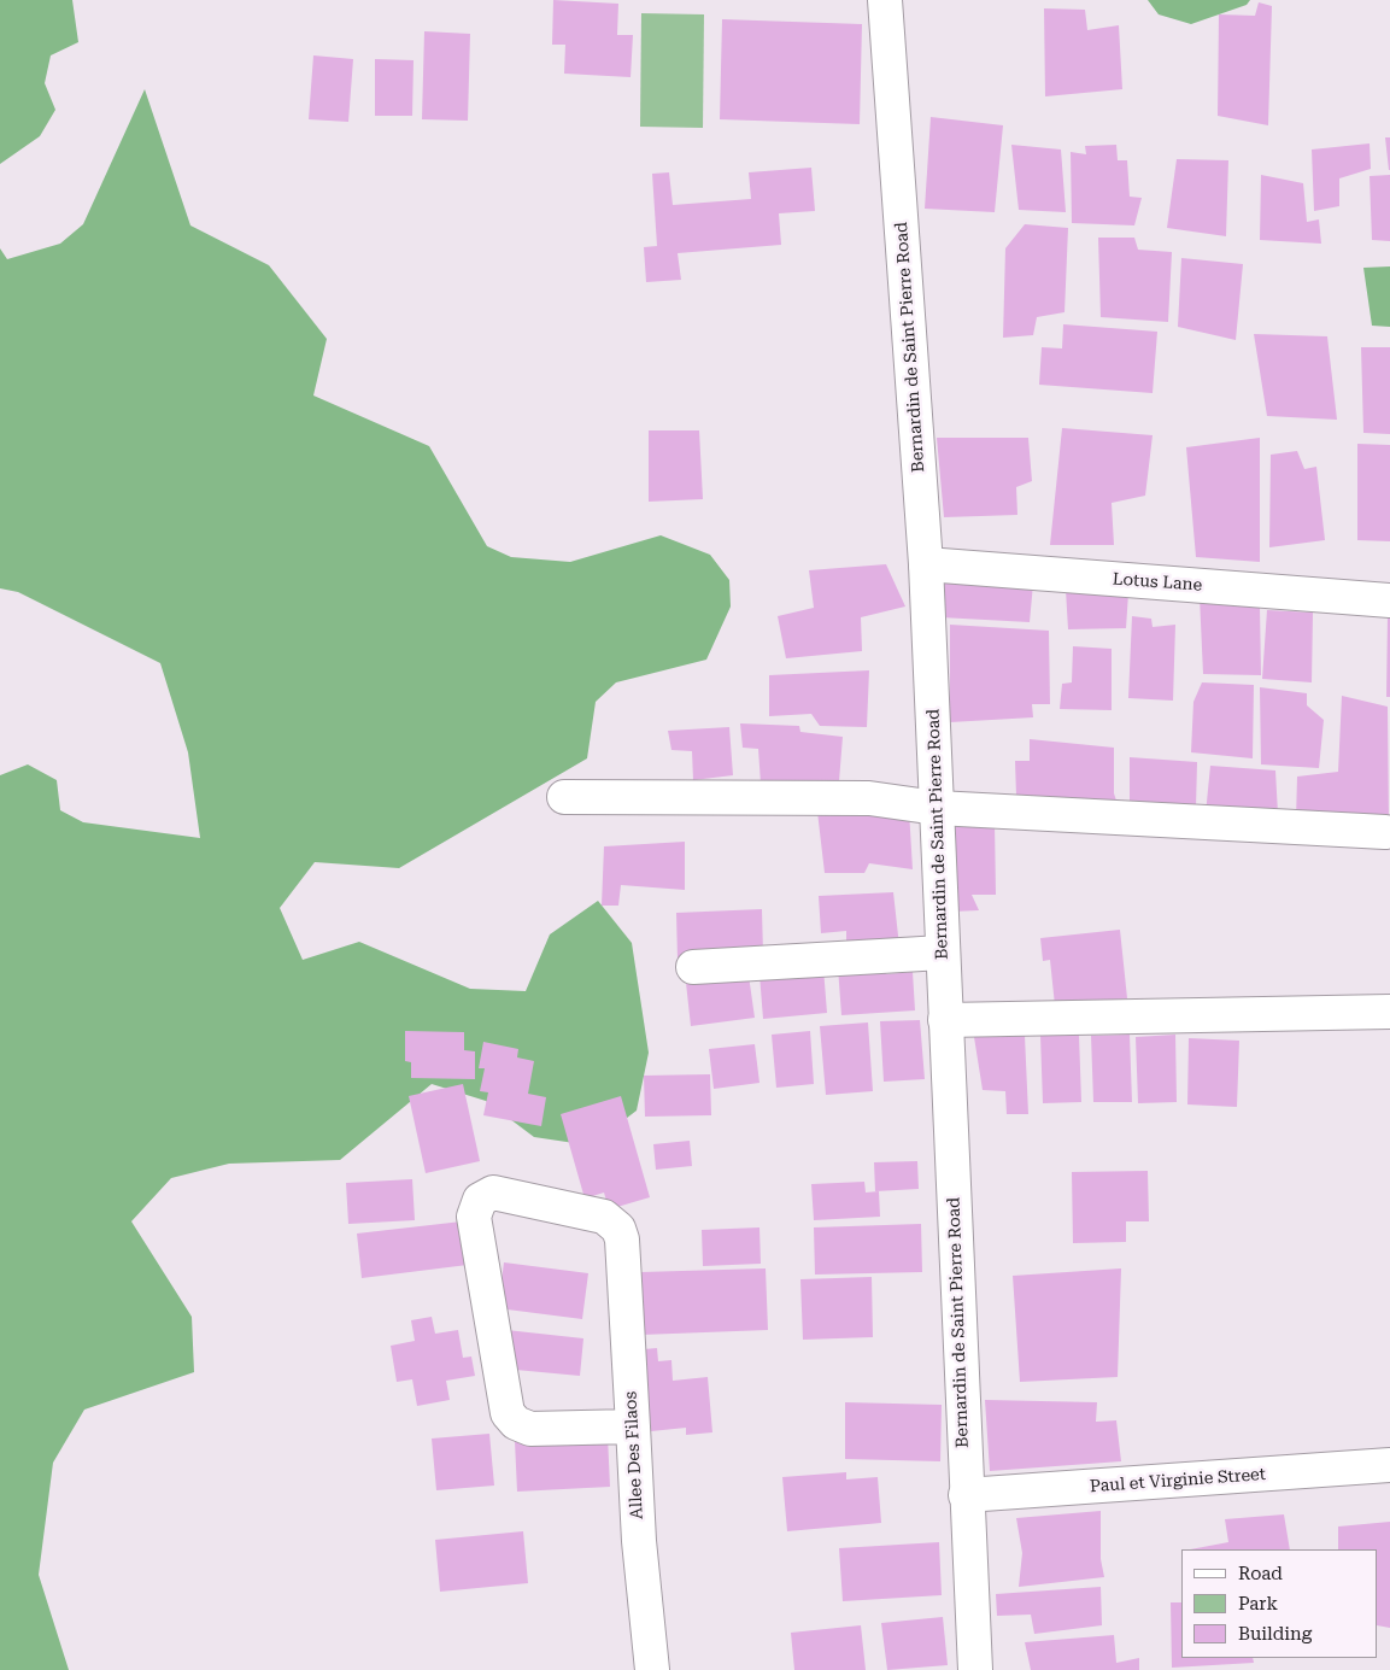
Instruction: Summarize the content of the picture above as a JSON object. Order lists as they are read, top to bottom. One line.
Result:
{"streets":{"street":["Bernardin de Saint Pierre Road","Lotus Lane","Allee Des Filaos","Paul et Virginie Street"]},"crossings":[["Bernardin de Saint Pierre Road","Lotus Lane"],["Bernardin de Saint Pierre Road","Paul et Virginie Street"]],"legend":["Road","Park","Building"]}
